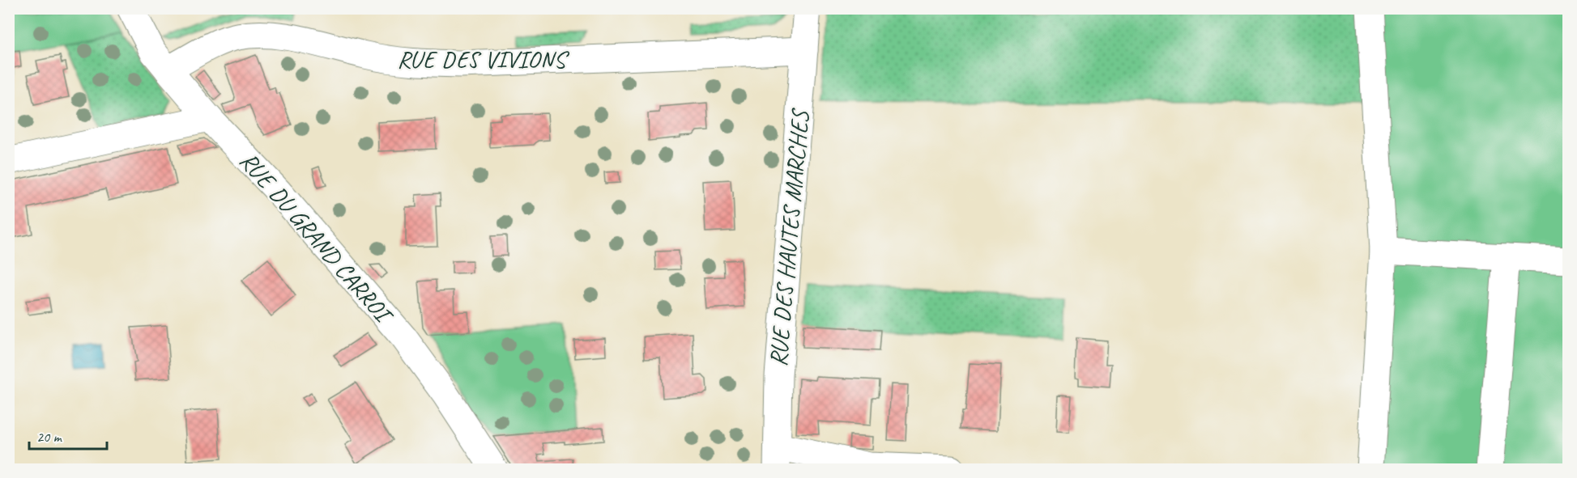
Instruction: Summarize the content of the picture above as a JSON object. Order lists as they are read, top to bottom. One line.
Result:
{"streets":{"street":["RUE DES VIVIONS","RUE DU GRAND CARROI","RUE DES HAUTES MARCHES"]},"crossings":[["RUE DES VIVIONS","RUE DU GRAND CARROI"],["RUE DES VIVIONS","RUE DES HAUTES MARCHES"]],"scale_bar":"20 m"}
